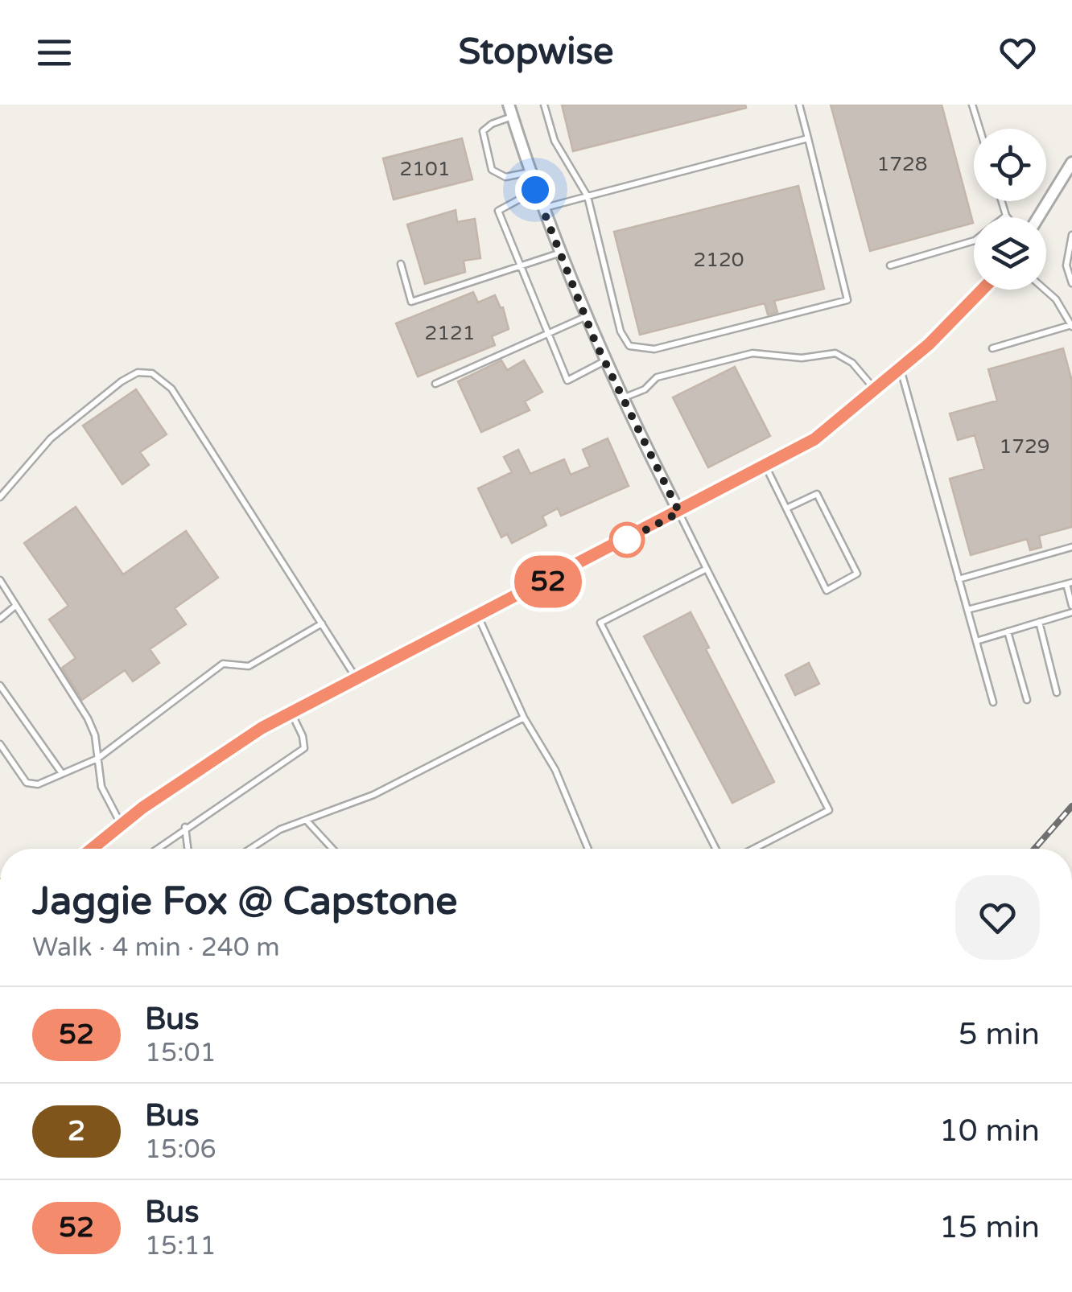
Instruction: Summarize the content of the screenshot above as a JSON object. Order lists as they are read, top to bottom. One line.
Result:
{"lines":["bus line 52"],"house_numbers":["1728","2101","2120","2121","1729"],"page":{"header":"Stopwise","on_map":"52","heading":["Jaggie Fox @ Capstone","Walk · 4 min · 240 m"],"list":[{"mark":"52","name":"Bus","note":"15:01","value":"5 min"},{"mark":"2","name":"Bus","note":"15:06","value":"10 min"},{"mark":"52","name":"Bus","note":"15:11","value":"15 min"}]}}
